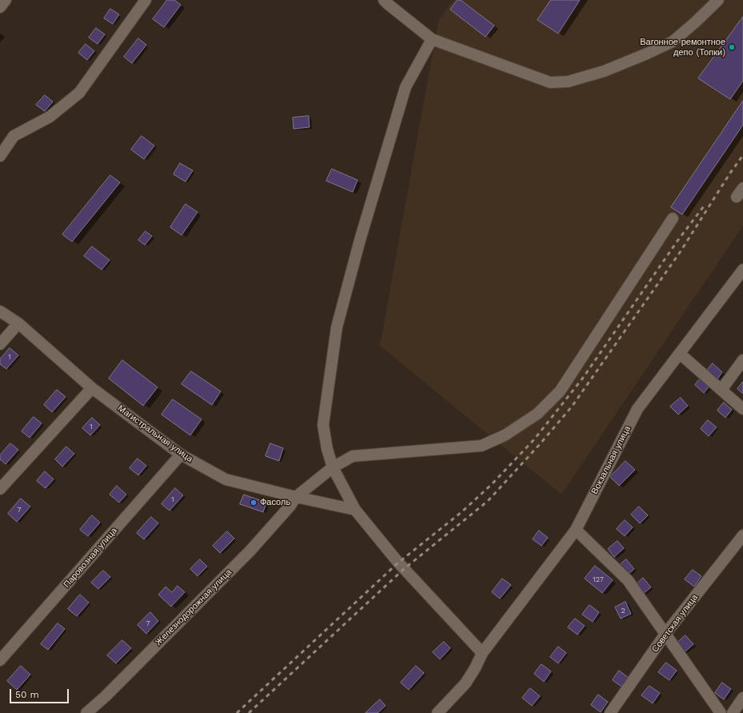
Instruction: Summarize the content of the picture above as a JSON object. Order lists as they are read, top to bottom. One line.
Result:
{"streets":{"street":["Магистральная улица","Вокзальная улица","Паровозная улица","Железнодорожная улица","Советская улица"]},"crossings":[["Магистральная улица","Паровозная улица"],["Магистральная улица","Железнодорожная улица"]],"places":["Вагонное ремонтное депо (Топки)","Фасоль"],"house_numbers":["1","1","1","7","127","2","7"],"scale_bar":"50 m"}
